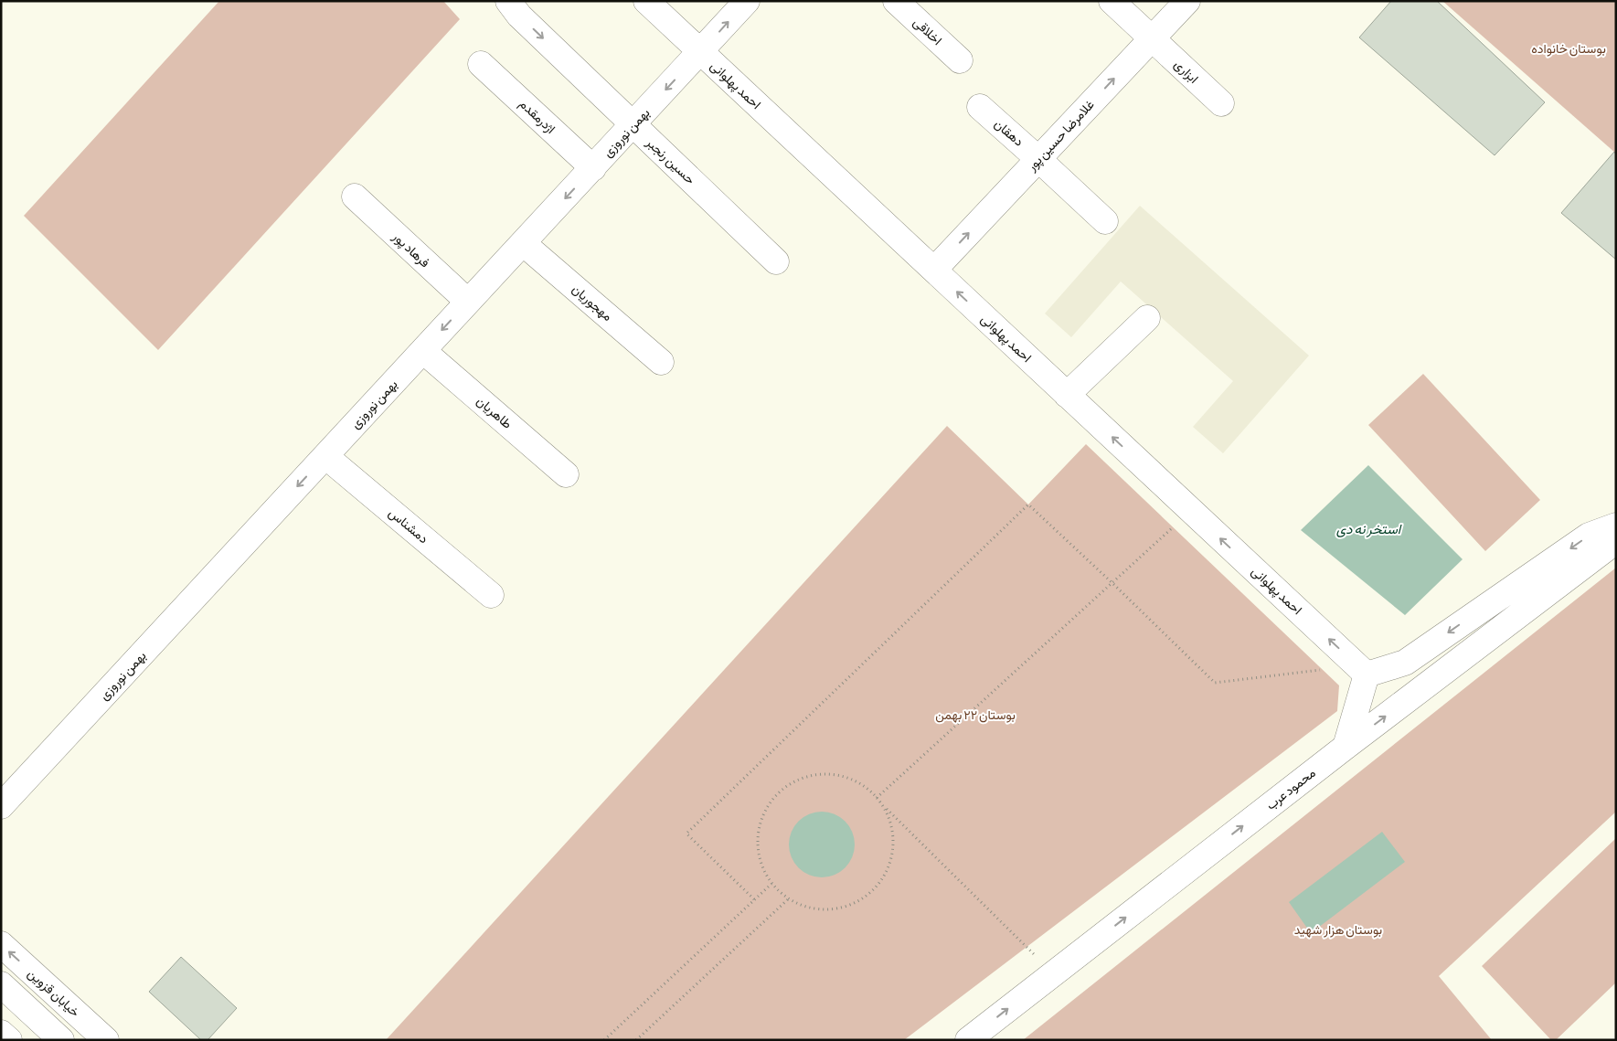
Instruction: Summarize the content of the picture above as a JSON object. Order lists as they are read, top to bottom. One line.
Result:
{"streets":{"street":["اخلاقی","ابزاری","احمد پهلوانی","اژدرمقدم","بهمن نوروزی","دهقان","غلامرضا حسین پور","حسین رنجبر","فرهاد پور","مهجوریان","طاهریان","دمشناس","محمود عرب","خیابان قزوین"]},"crossings":[["ابزاری","غلامرضا حسین پور"],["احمد پهلوانی","بهمن نوروزی"],["احمد پهلوانی","غلامرضا حسین پور"],["اژدرمقدم","بهمن نوروزی"],["بهمن نوروزی","حسین رنجبر"],["بهمن نوروزی","فرهاد پور"],["بهمن نوروزی","مهجوریان"],["بهمن نوروزی","طاهریان"],["بهمن نوروزی","دمشناس"],["دهقان","غلامرضا حسین پور"]],"one_way":["احمد پهلوانی","بهمن نوروزی","حسین رنجبر"],"water":["استخر نه دی"],"parks":["بوستان خانواده","بوستان ۲۲ بهمن","بوستان هزار شهید"]}
